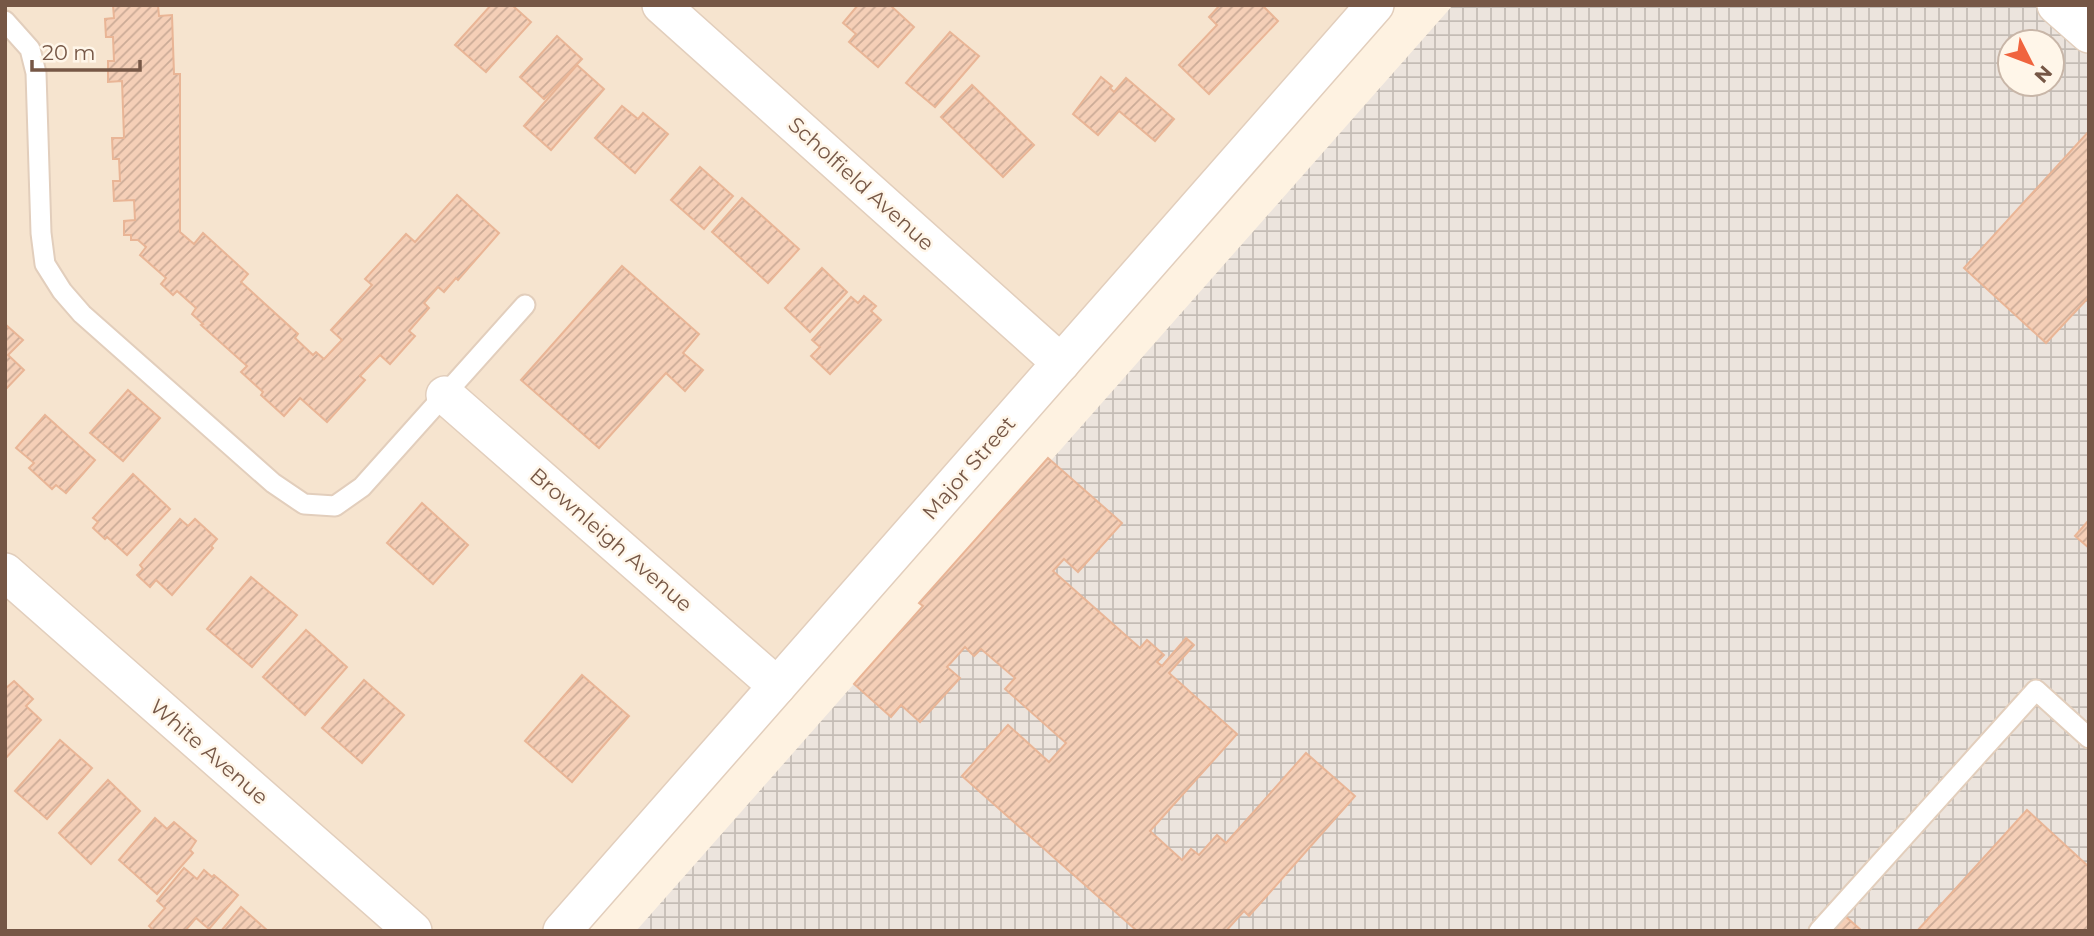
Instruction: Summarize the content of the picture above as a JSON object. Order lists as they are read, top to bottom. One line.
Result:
{"streets":{"street":["Scholfield Avenue","Major Street","Brownleigh Avenue","White Avenue"]},"crossings":[["Scholfield Avenue","Major Street"],["Major Street","Brownleigh Avenue"]],"scale_bar":"20 m","north":"bottom right"}
